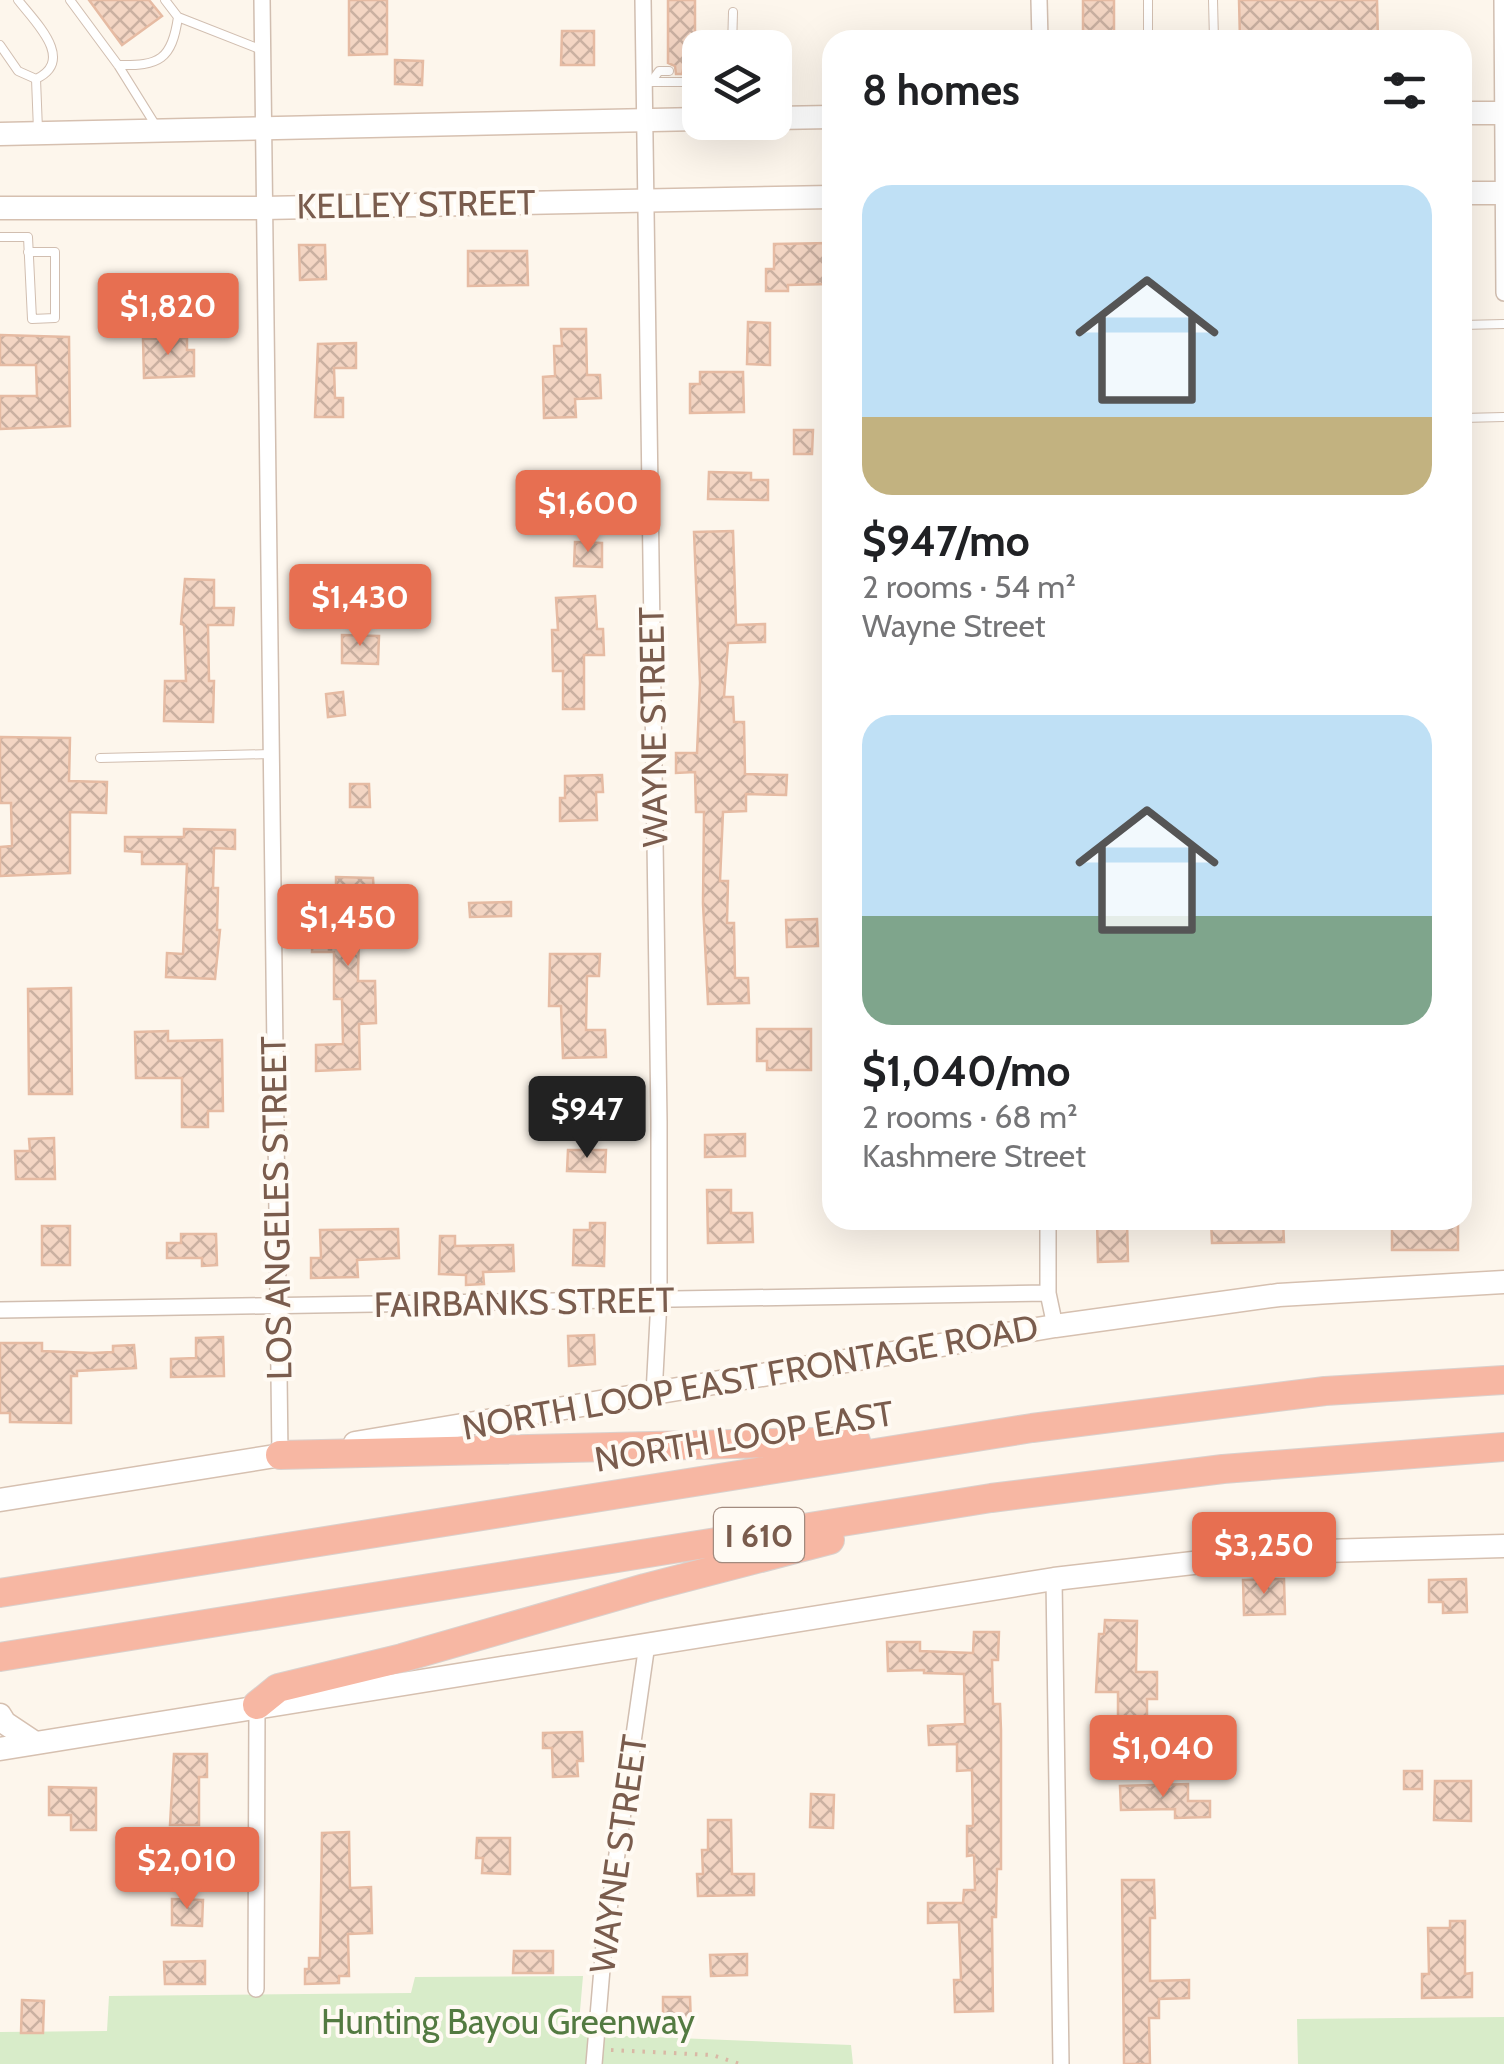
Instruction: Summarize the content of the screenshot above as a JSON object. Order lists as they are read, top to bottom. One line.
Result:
{"streets":{"highway":["NORTH LOOP EAST","I 610"],"main road":["KELLEY STREET","NORTH LOOP EAST FRONTAGE ROAD"],"street":["WAYNE STREET","LOS ANGELES STREET","FAIRBANKS STREET"]},"crossings":[["KELLEY STREET","WAYNE STREET"],["KELLEY STREET","LOS ANGELES STREET"],["WAYNE STREET","FAIRBANKS STREET"],["WAYNE STREET","NORTH LOOP EAST FRONTAGE ROAD"],["LOS ANGELES STREET","FAIRBANKS STREET"],["LOS ANGELES STREET","NORTH LOOP EAST FRONTAGE ROAD"]],"parks":["Hunting Bayou Greenway"],"page":{"heading":"8 homes","list":[{"name":"$947/mo","note":"2 rooms · 54 m² · Wayne Street"},{"name":"$1,040/mo","note":"2 rooms · 68 m² · Kashmere Street"}],"price":["$1,820","$1,600","$1,430","$1,450","$947","$3,250","$1,040","$2,010"]}}
